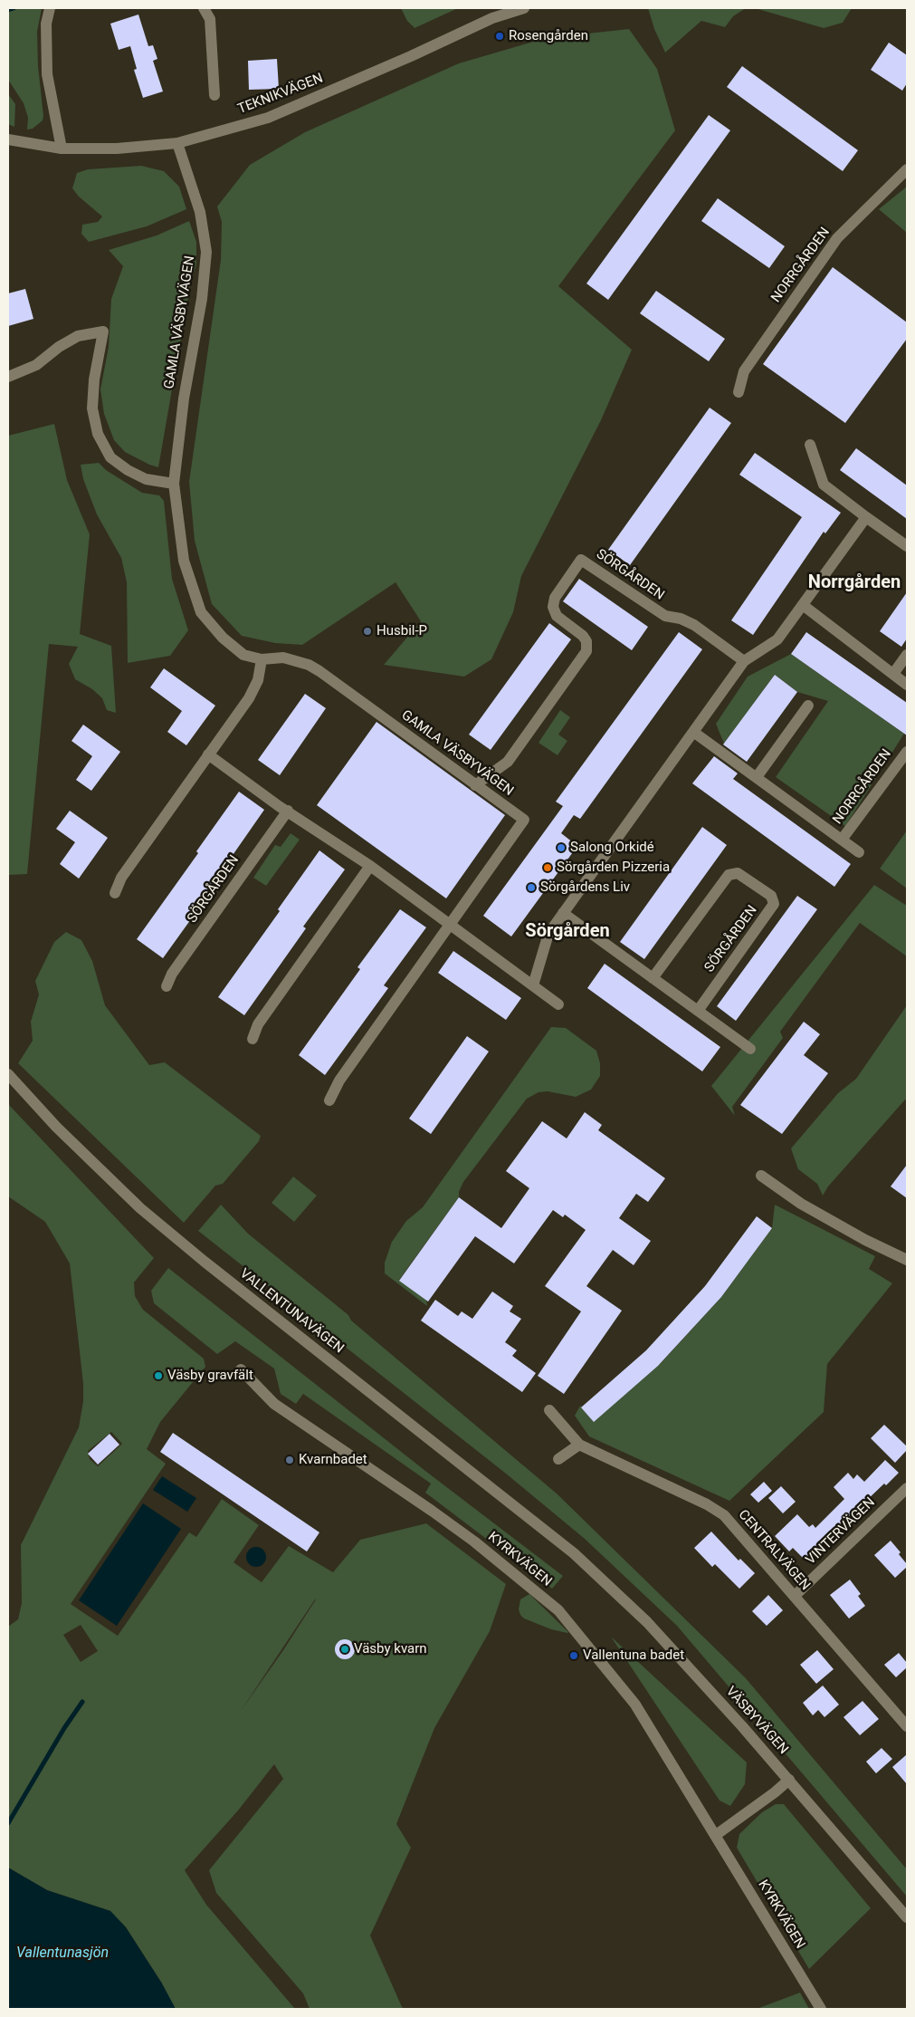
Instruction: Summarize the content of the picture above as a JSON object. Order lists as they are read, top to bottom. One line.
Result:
{"streets":{"street":["TEKNIKVÄGEN","NORRGÅRDEN","GAMLA VÄSBYVÄGEN","SÖRGÅRDEN","VALLENTUNAVÄGEN","VINTERVÄGEN","CENTRALVÄGEN","KYRKVÄGEN","VÄSBYVÄGEN"]},"crossings":[["TEKNIKVÄGEN","GAMLA VÄSBYVÄGEN"],["GAMLA VÄSBYVÄGEN","SÖRGÅRDEN"],["VALLENTUNAVÄGEN","VÄSBYVÄGEN"],["VINTERVÄGEN","CENTRALVÄGEN"]],"districts":["Norrgården","Sörgården"],"water":["Vallentunasjön"],"places":["Rosengården","Husbil-P","Salong Orkidé","Sörgården Pizzeria","Sörgårdens Liv","Väsby gravfält","Kvarnbadet","Väsby kvarn","Vallentuna badet"]}
